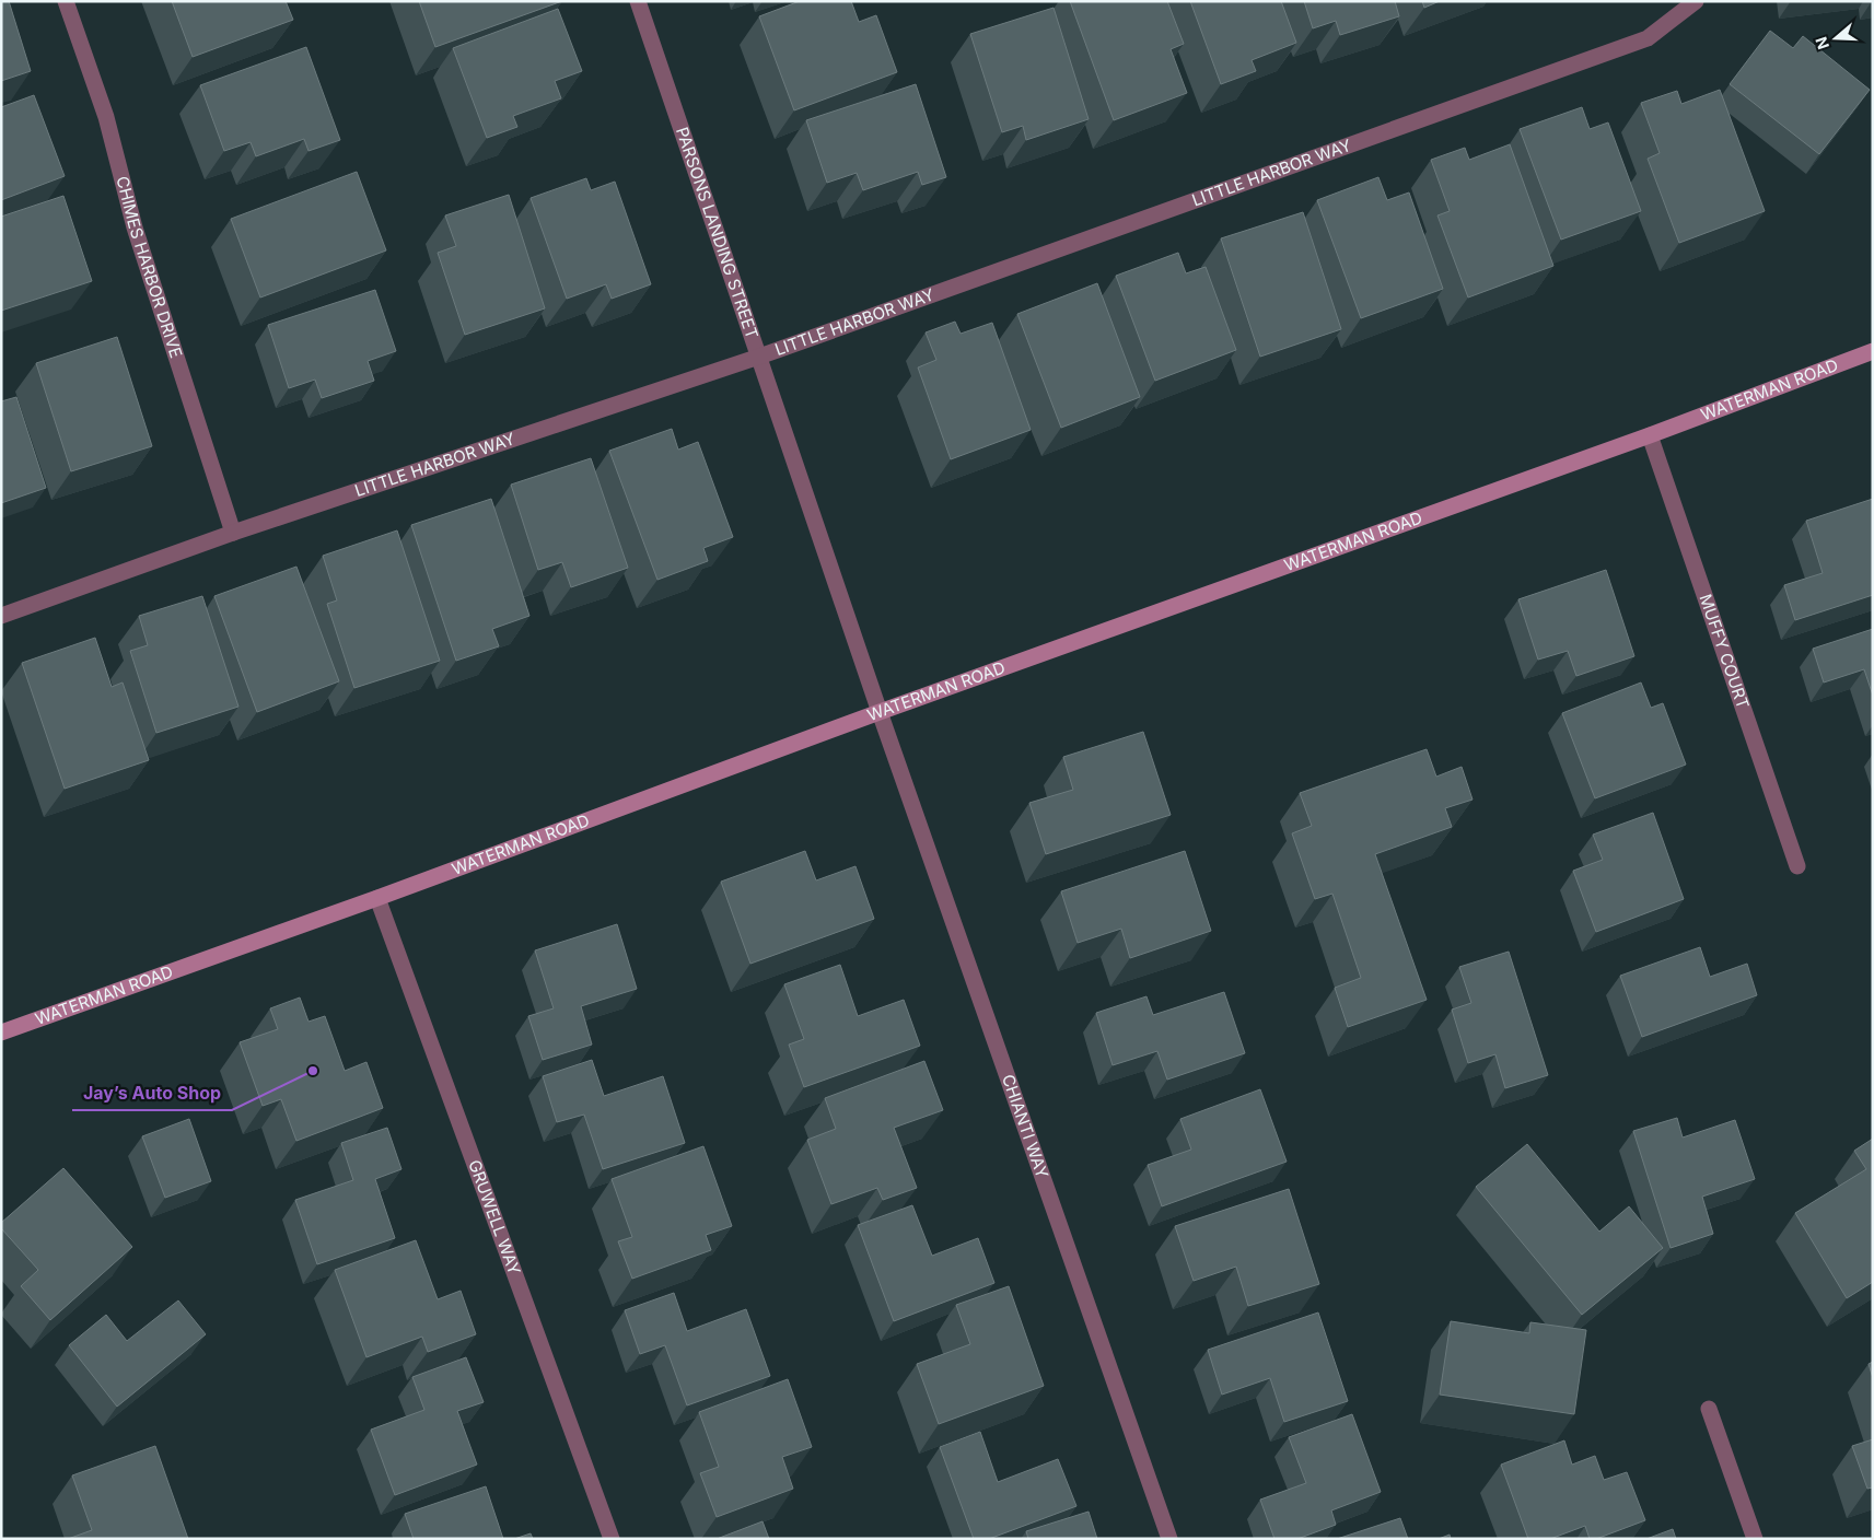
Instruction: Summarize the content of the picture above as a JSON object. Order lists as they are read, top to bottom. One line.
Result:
{"streets":{"main road":["WATERMAN ROAD"],"street":["LITTLE HARBOR WAY","PARSONS LANDING STREET","CHIMES HARBOR DRIVE","MUFFY COURT","CHIANTI WAY","GRUWELL WAY"]},"crossings":[["LITTLE HARBOR WAY","PARSONS LANDING STREET"],["LITTLE HARBOR WAY","CHIMES HARBOR DRIVE"],["PARSONS LANDING STREET","WATERMAN ROAD"],["PARSONS LANDING STREET","CHIANTI WAY"],["WATERMAN ROAD","MUFFY COURT"],["WATERMAN ROAD","CHIANTI WAY"],["WATERMAN ROAD","GRUWELL WAY"]],"places":["Jay’s Auto Shop"],"north":"left"}
